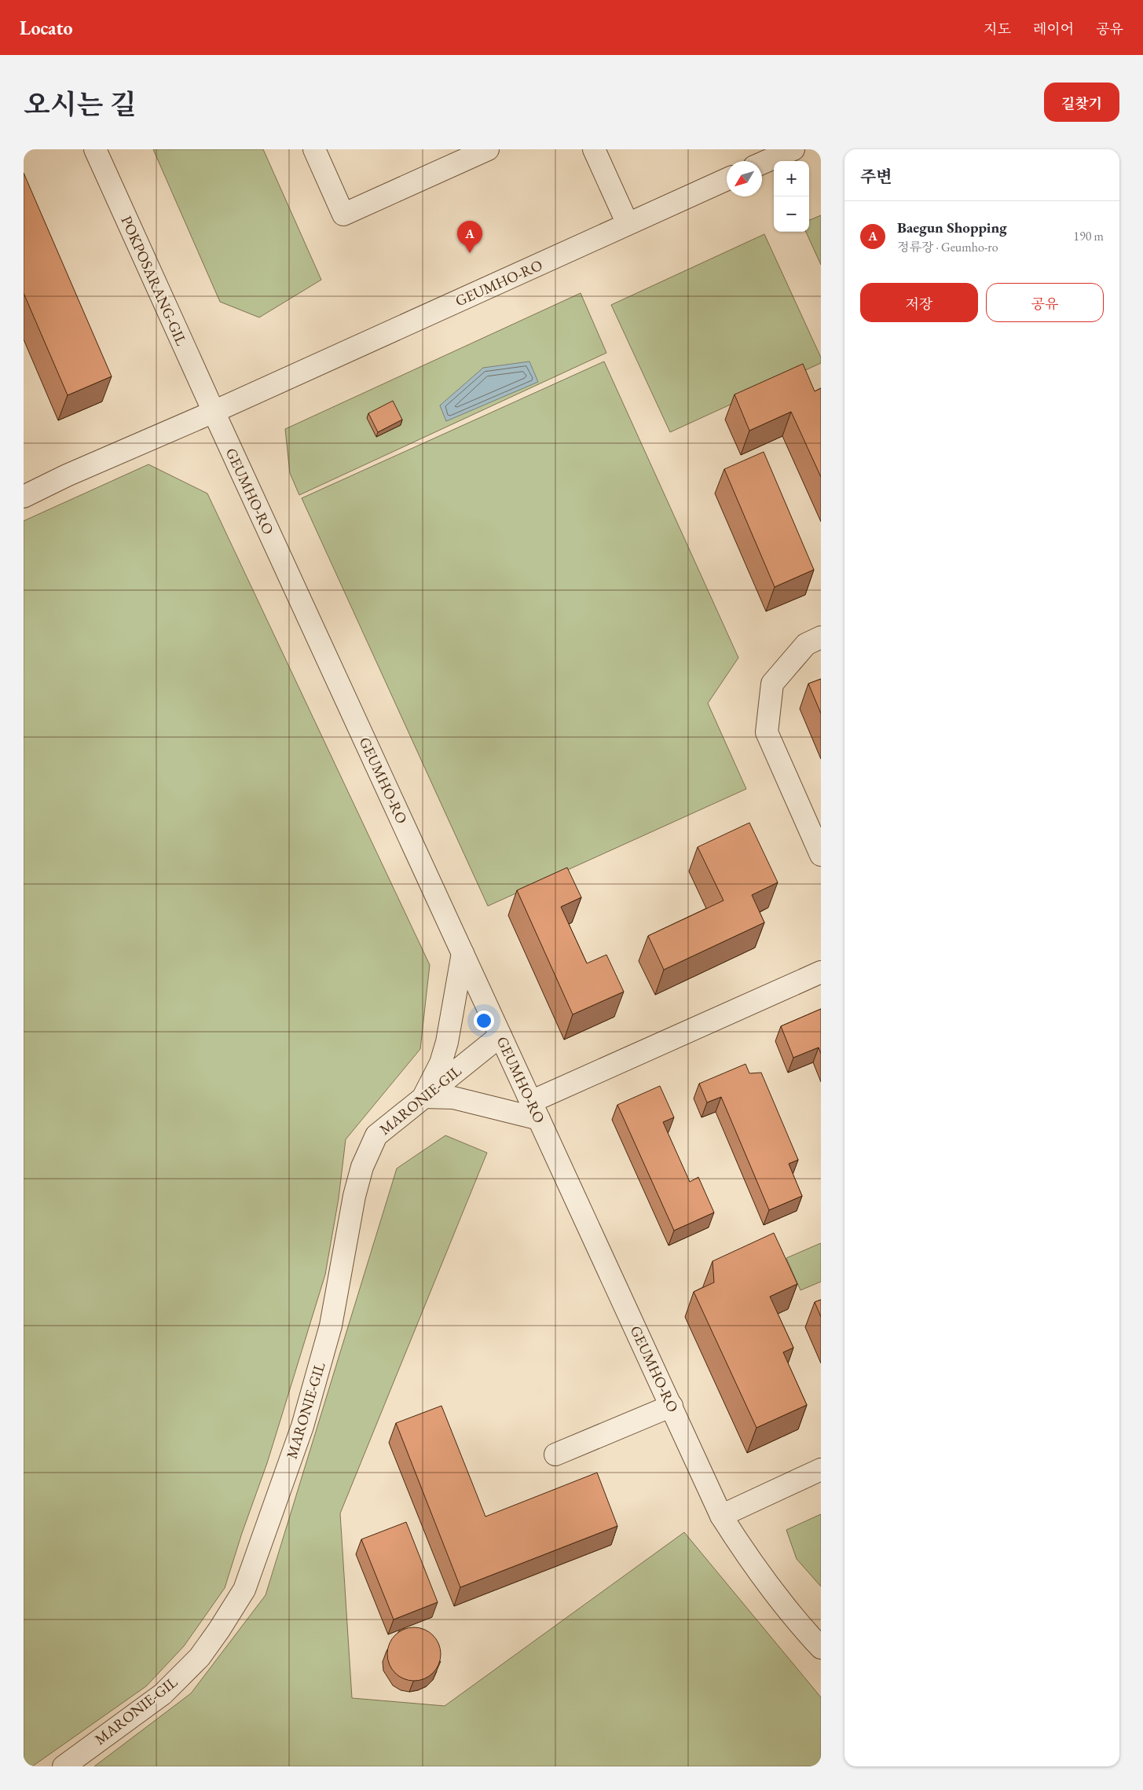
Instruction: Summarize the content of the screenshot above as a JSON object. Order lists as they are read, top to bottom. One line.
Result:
{"streets":{"street":["POKPOSARANG-GIL","GEUMHO-RO","MARONIE-GIL"]},"crossings":[["POKPOSARANG-GIL","GEUMHO-RO"],["GEUMHO-RO","MARONIE-GIL"]],"north":"bottom left","page":{"header":"Locato","nav":["지도","레이어","공유"],"title":"오시는 길","buttons":["길찾기",["저장","공유"]],"heading":"주변","map_buttons":["+","−"],"list":[{"mark":"A","name":"Baegun Shopping","note":"정류장 · Geumho-ro","value":"190 m"}],"pins":"A"}}
